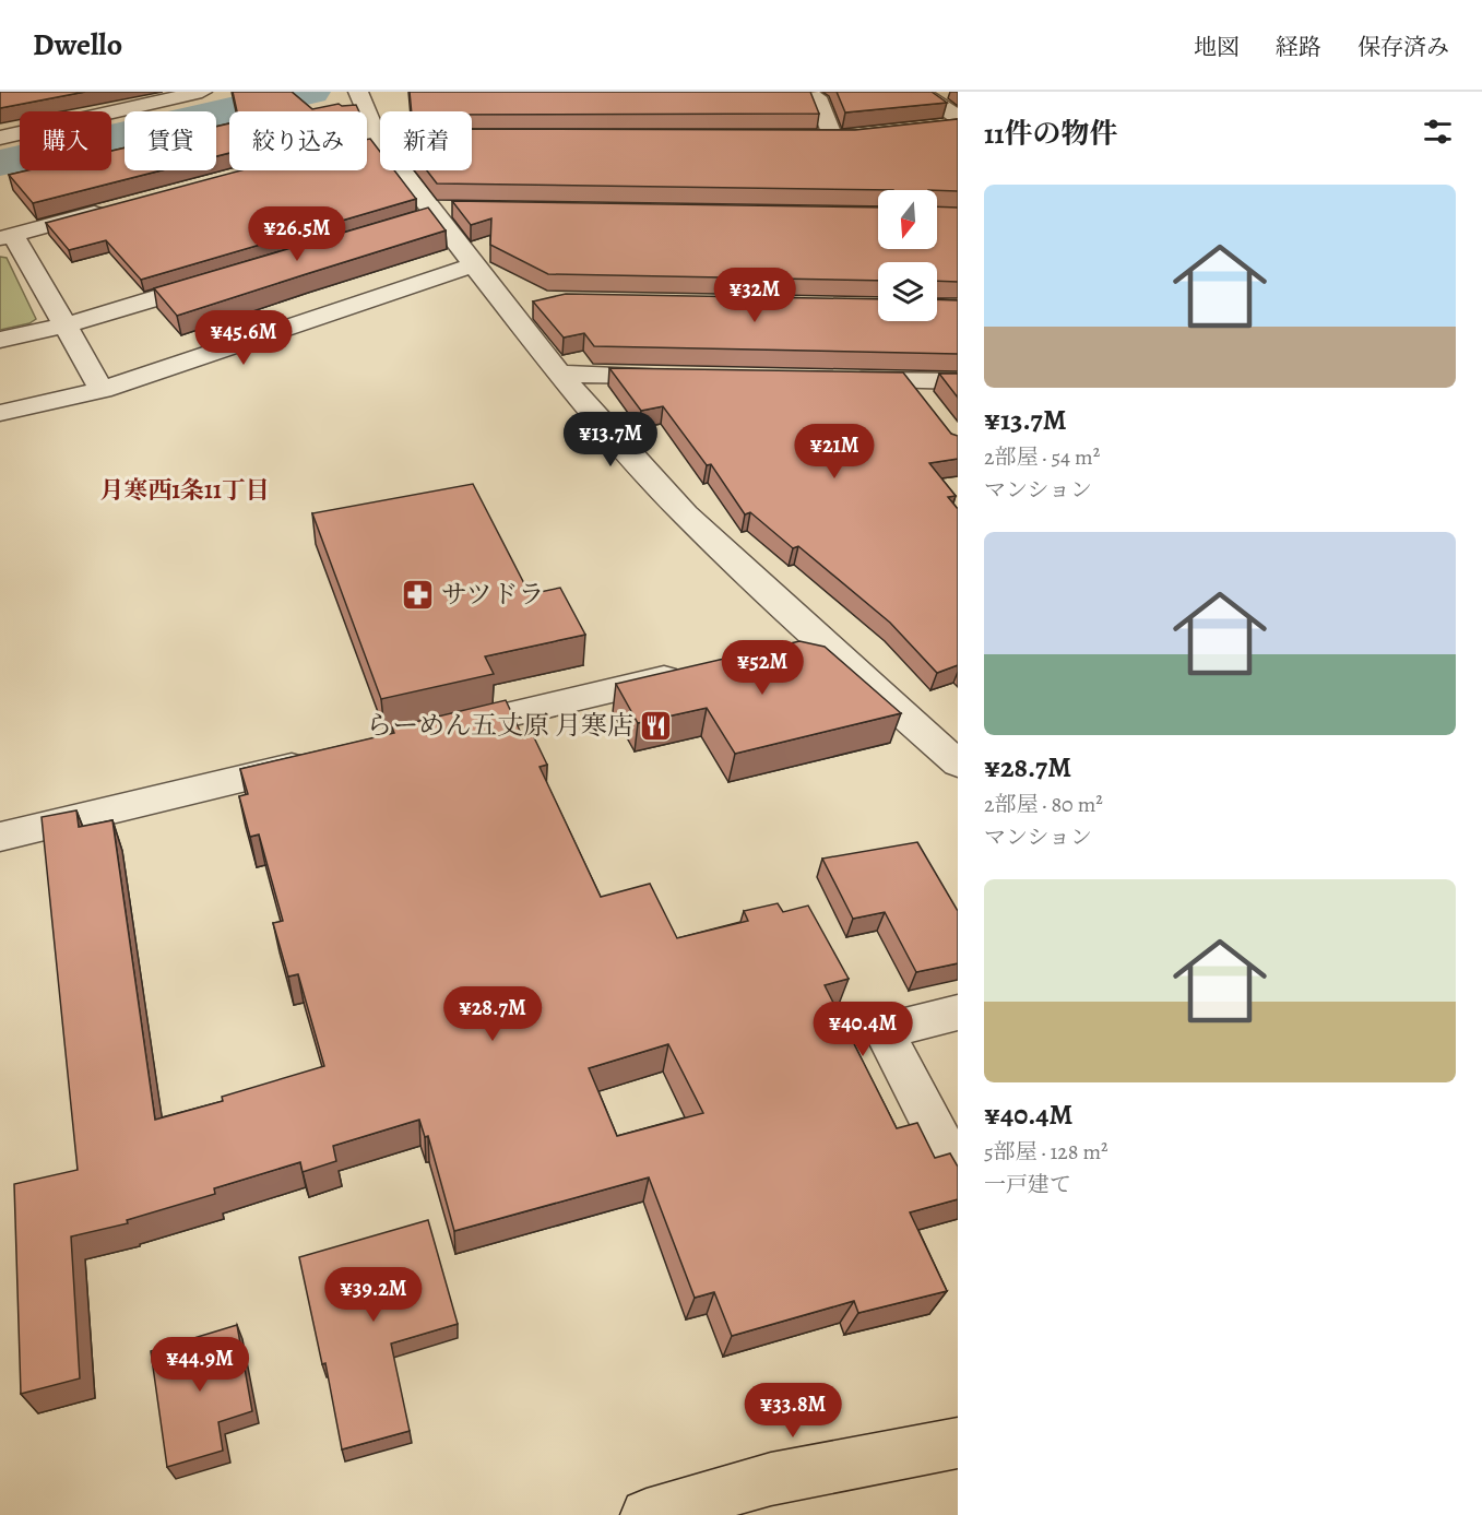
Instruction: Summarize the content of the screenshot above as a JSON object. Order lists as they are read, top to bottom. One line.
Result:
{"districts":["月寒西1条11丁目"],"places":{"pharmacy":["サツドラ"],"restaurant":["らーめん五丈原 月寒店"]},"north":"bottom","page":{"header":"Dwello","nav":["地図","経路","保存済み"],"heading":"11件の物件","chip":["購入","賃貸","絞り込み","新着"],"list":[{"name":"¥13.7M","note":"2部屋 · 54 m² · マンション"},{"name":"¥28.7M","note":"2部屋 · 80 m² · マンション"},{"name":"¥40.4M","note":"5部屋 · 128 m² · 一戸建て"}],"price":["¥26.5M","¥32M","¥45.6M","¥13.7M","¥21M","¥52M","¥28.7M","¥40.4M","¥39.2M","¥44.9M","¥33.8M"]}}
